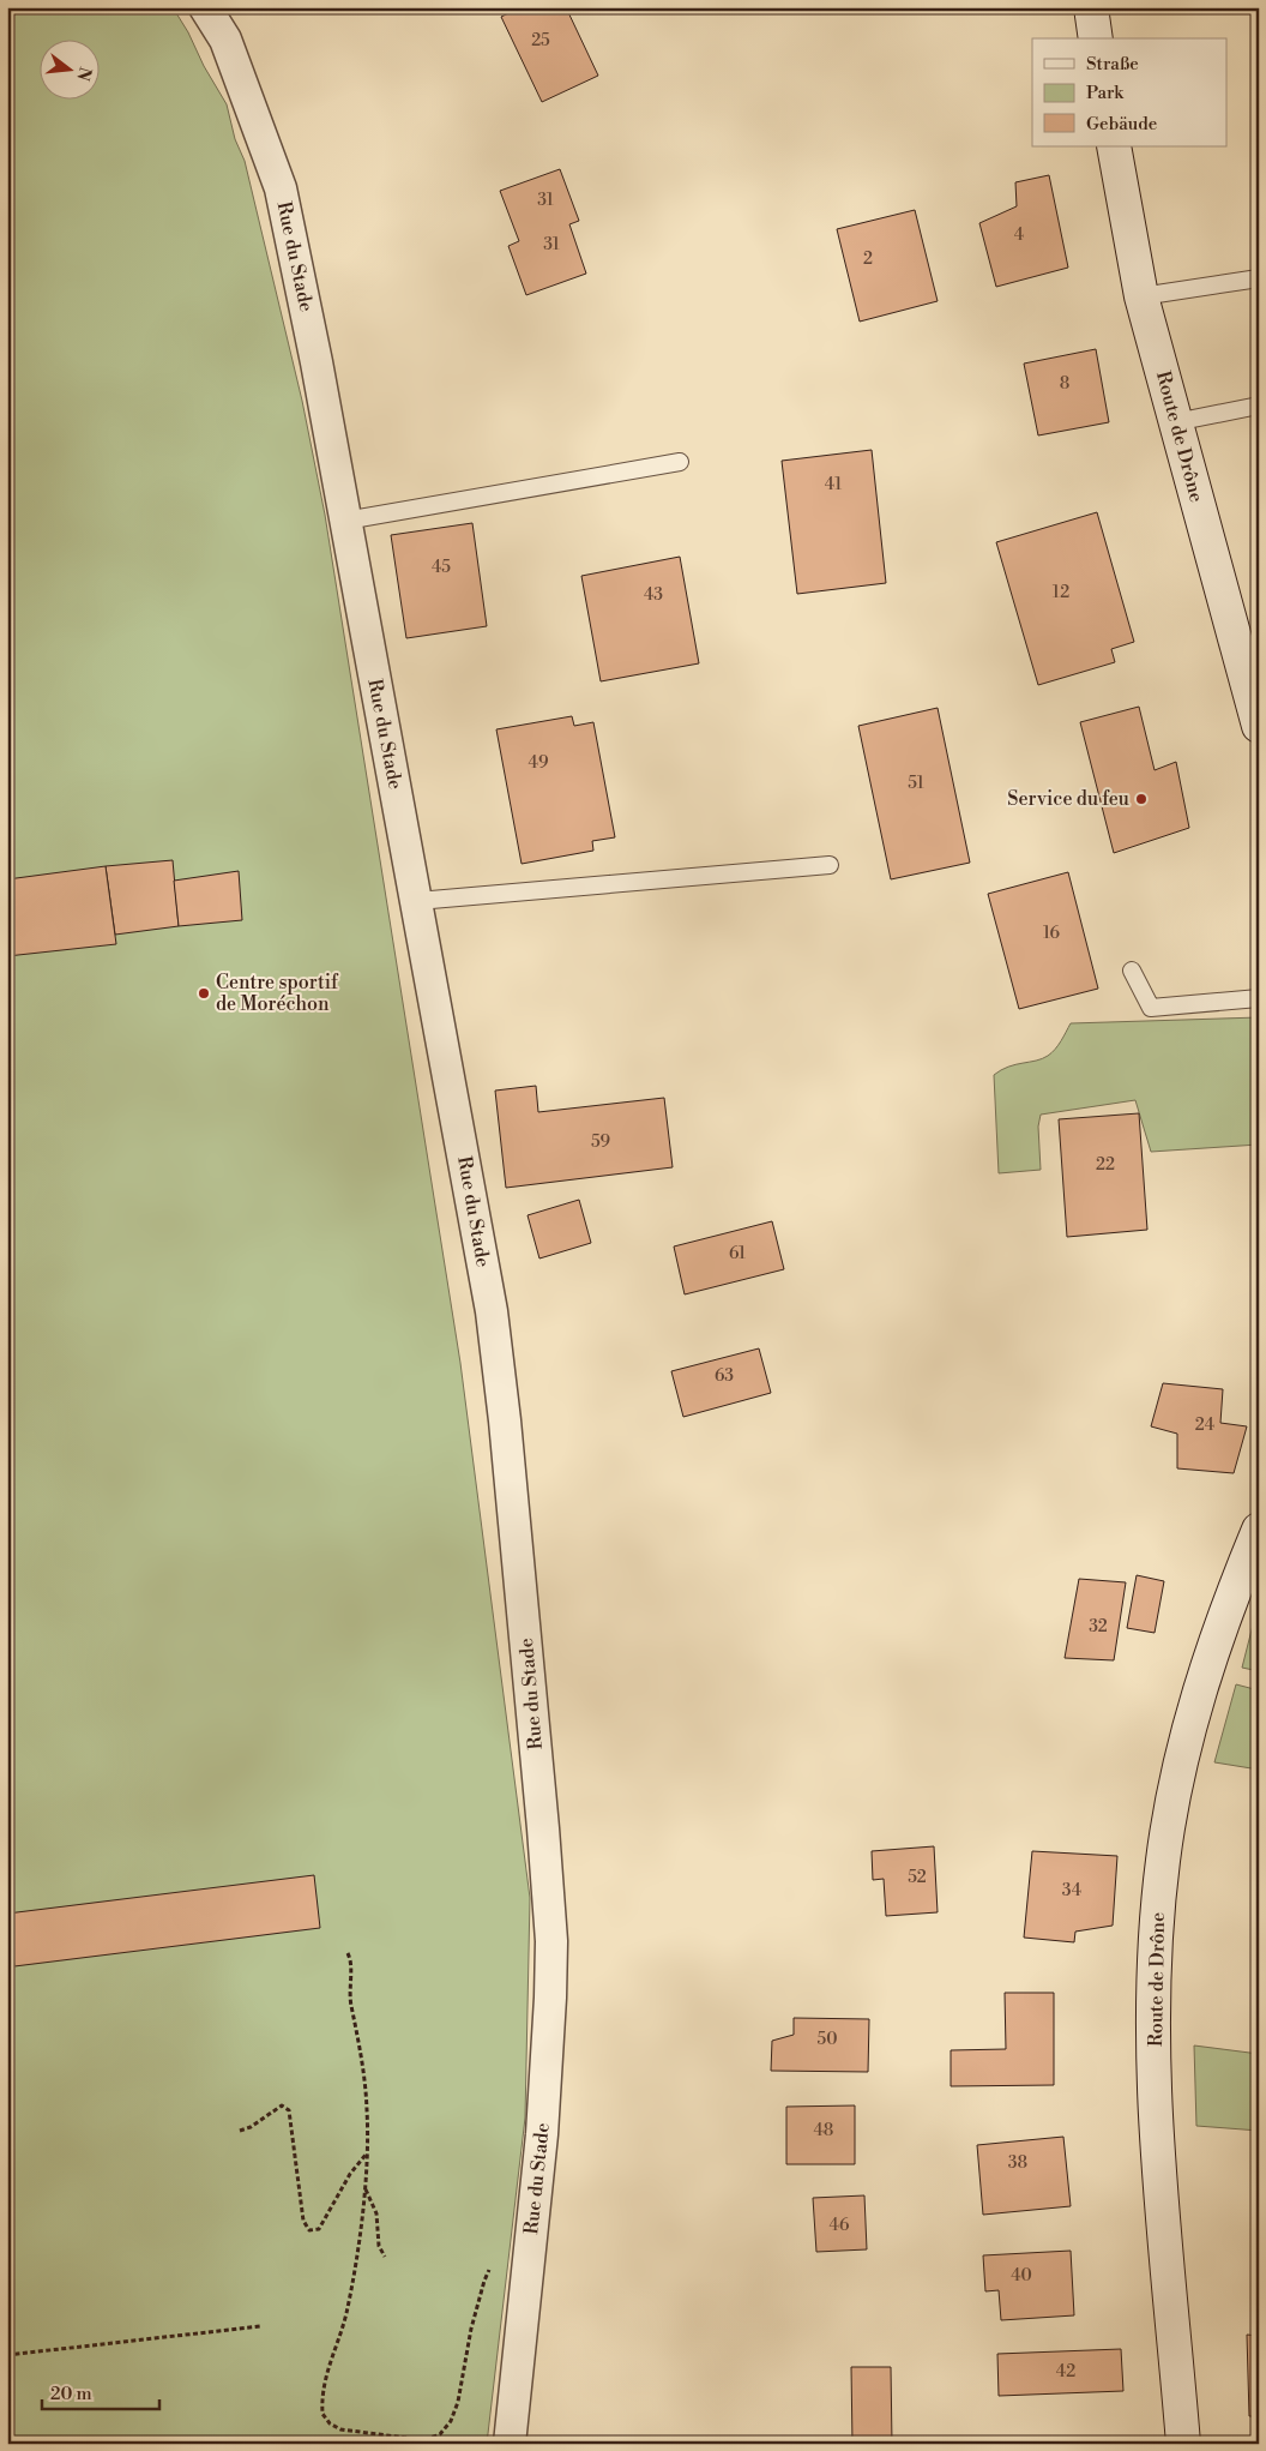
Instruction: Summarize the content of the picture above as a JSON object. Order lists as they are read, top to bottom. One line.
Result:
{"streets":{"street":["Rue du Stade","Route de Drône"]},"places":["Service du feu","Centre sportif de Moréchon"],"house_numbers":["25","31","4","31","2","8","41","45","12","43","49","51","16","59","22","61","63","24","32","52","34","50","48","38","46","40","42"],"legend":["Straße","Park","Gebäude"],"scale_bar":"20 m","north":"right"}
